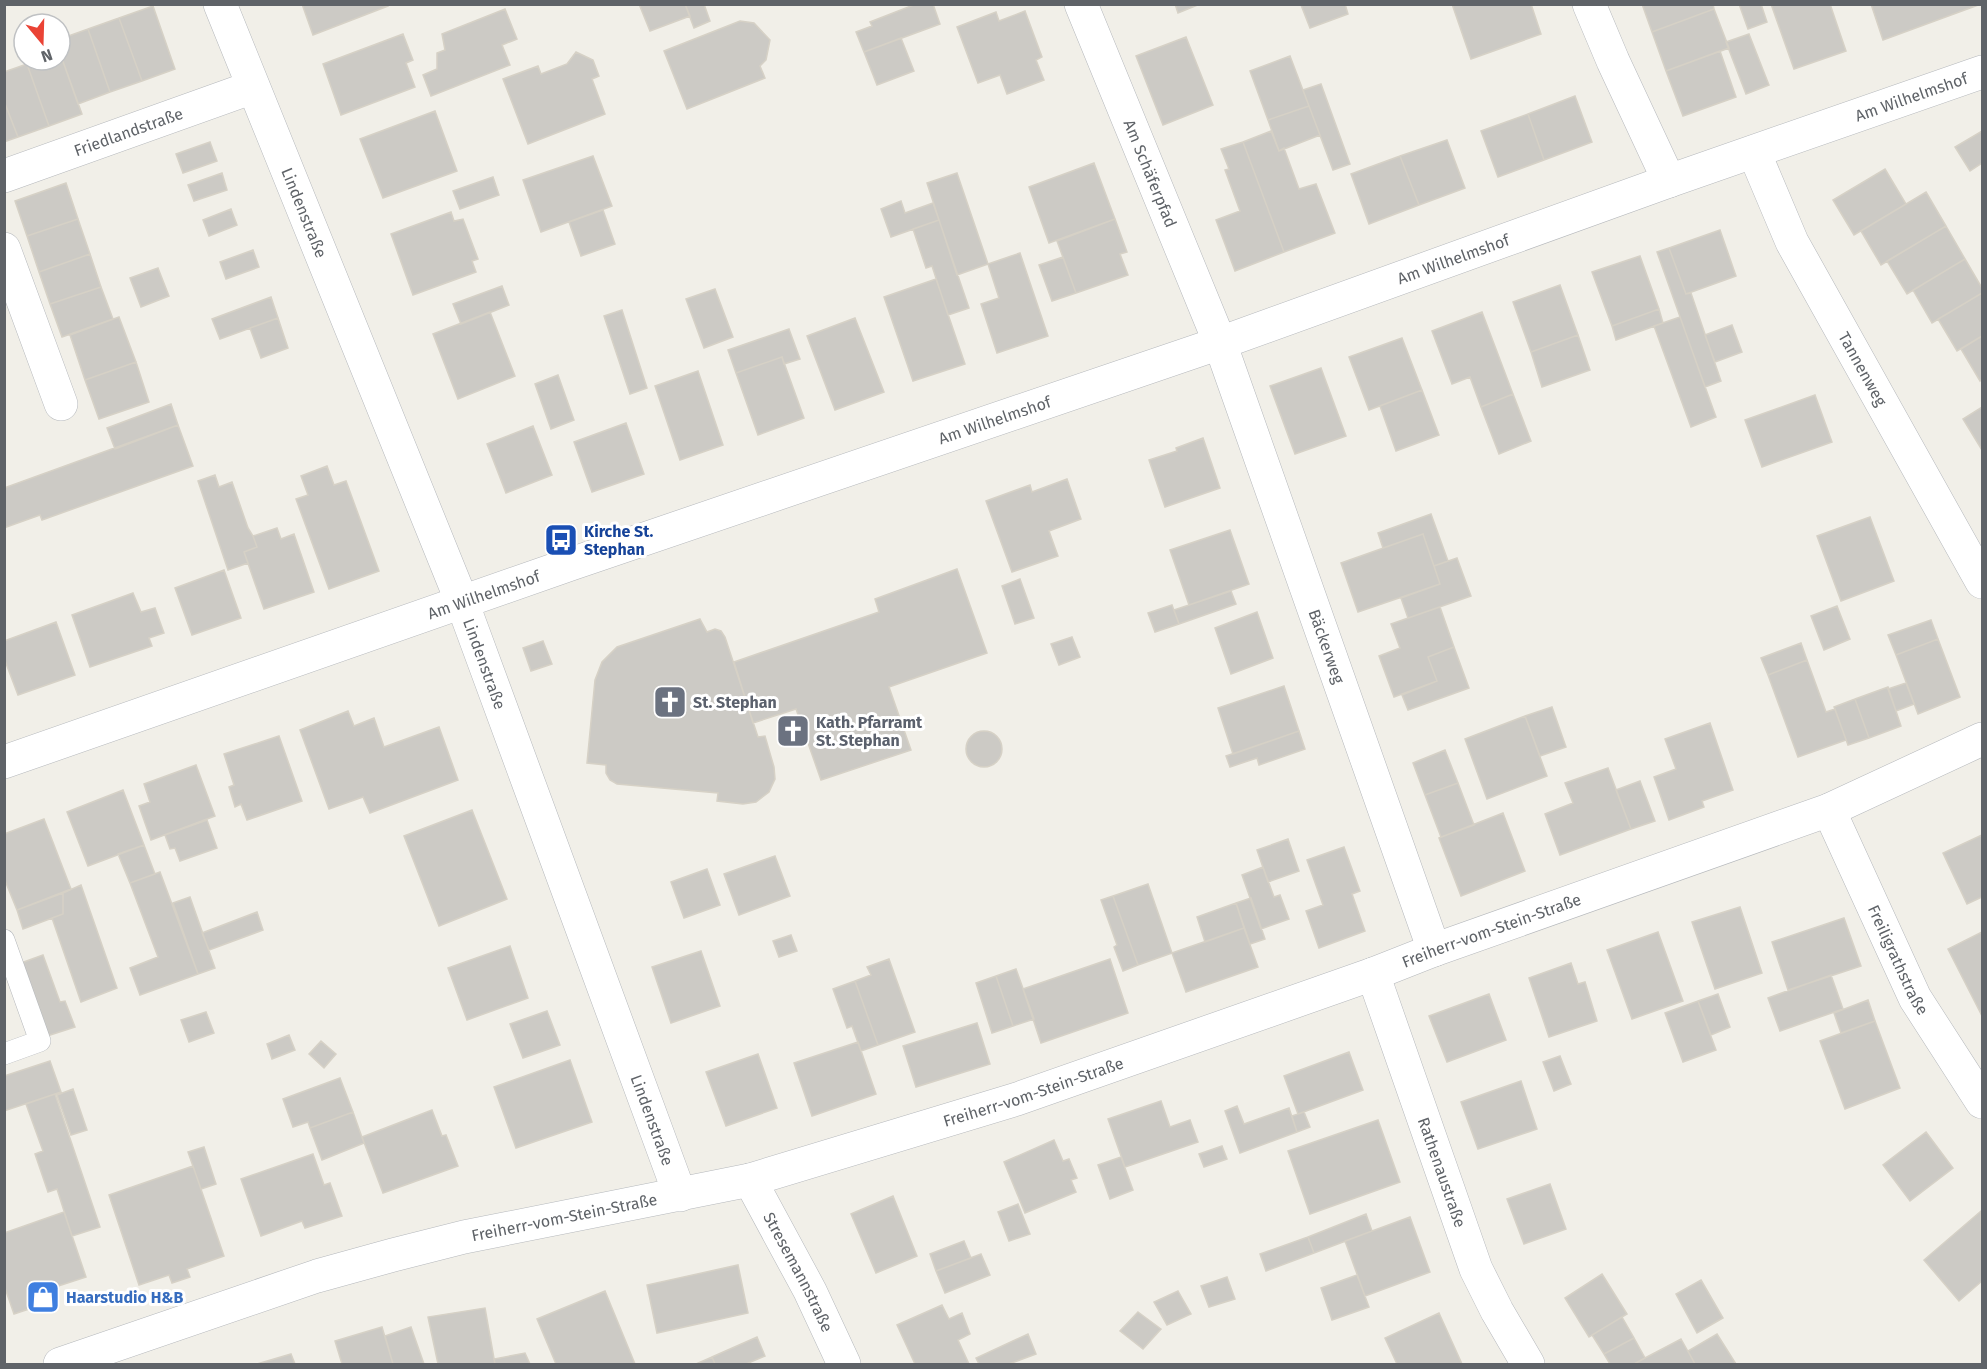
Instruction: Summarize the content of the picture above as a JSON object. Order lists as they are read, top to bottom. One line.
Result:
{"streets":{"street":["Am Wilhelmshof","Friedlandstraße","Am Schäferpfad","Lindenstraße","Tannenweg","Bäckerweg","Freiherr-vom-Stein-Straße","Freiligrathstraße","Rathenaustraße","Stresemannstraße"]},"crossings":[["Am Wilhelmshof","Am Schäferpfad"],["Am Wilhelmshof","Lindenstraße"],["Am Wilhelmshof","Tannenweg"],["Am Wilhelmshof","Bäckerweg"],["Friedlandstraße","Lindenstraße"],["Am Schäferpfad","Bäckerweg"],["Lindenstraße","Freiherr-vom-Stein-Straße"],["Bäckerweg","Freiherr-vom-Stein-Straße"],["Freiherr-vom-Stein-Straße","Freiligrathstraße"],["Freiherr-vom-Stein-Straße","Rathenaustraße"],["Freiherr-vom-Stein-Straße","Stresemannstraße"]],"places":{"bus stop":["Kirche St. Stephan"],"church":["St. Stephan","Kath. Pfarramt St. Stephan"],"shop":["Haarstudio H&B"]},"north":"bottom"}
